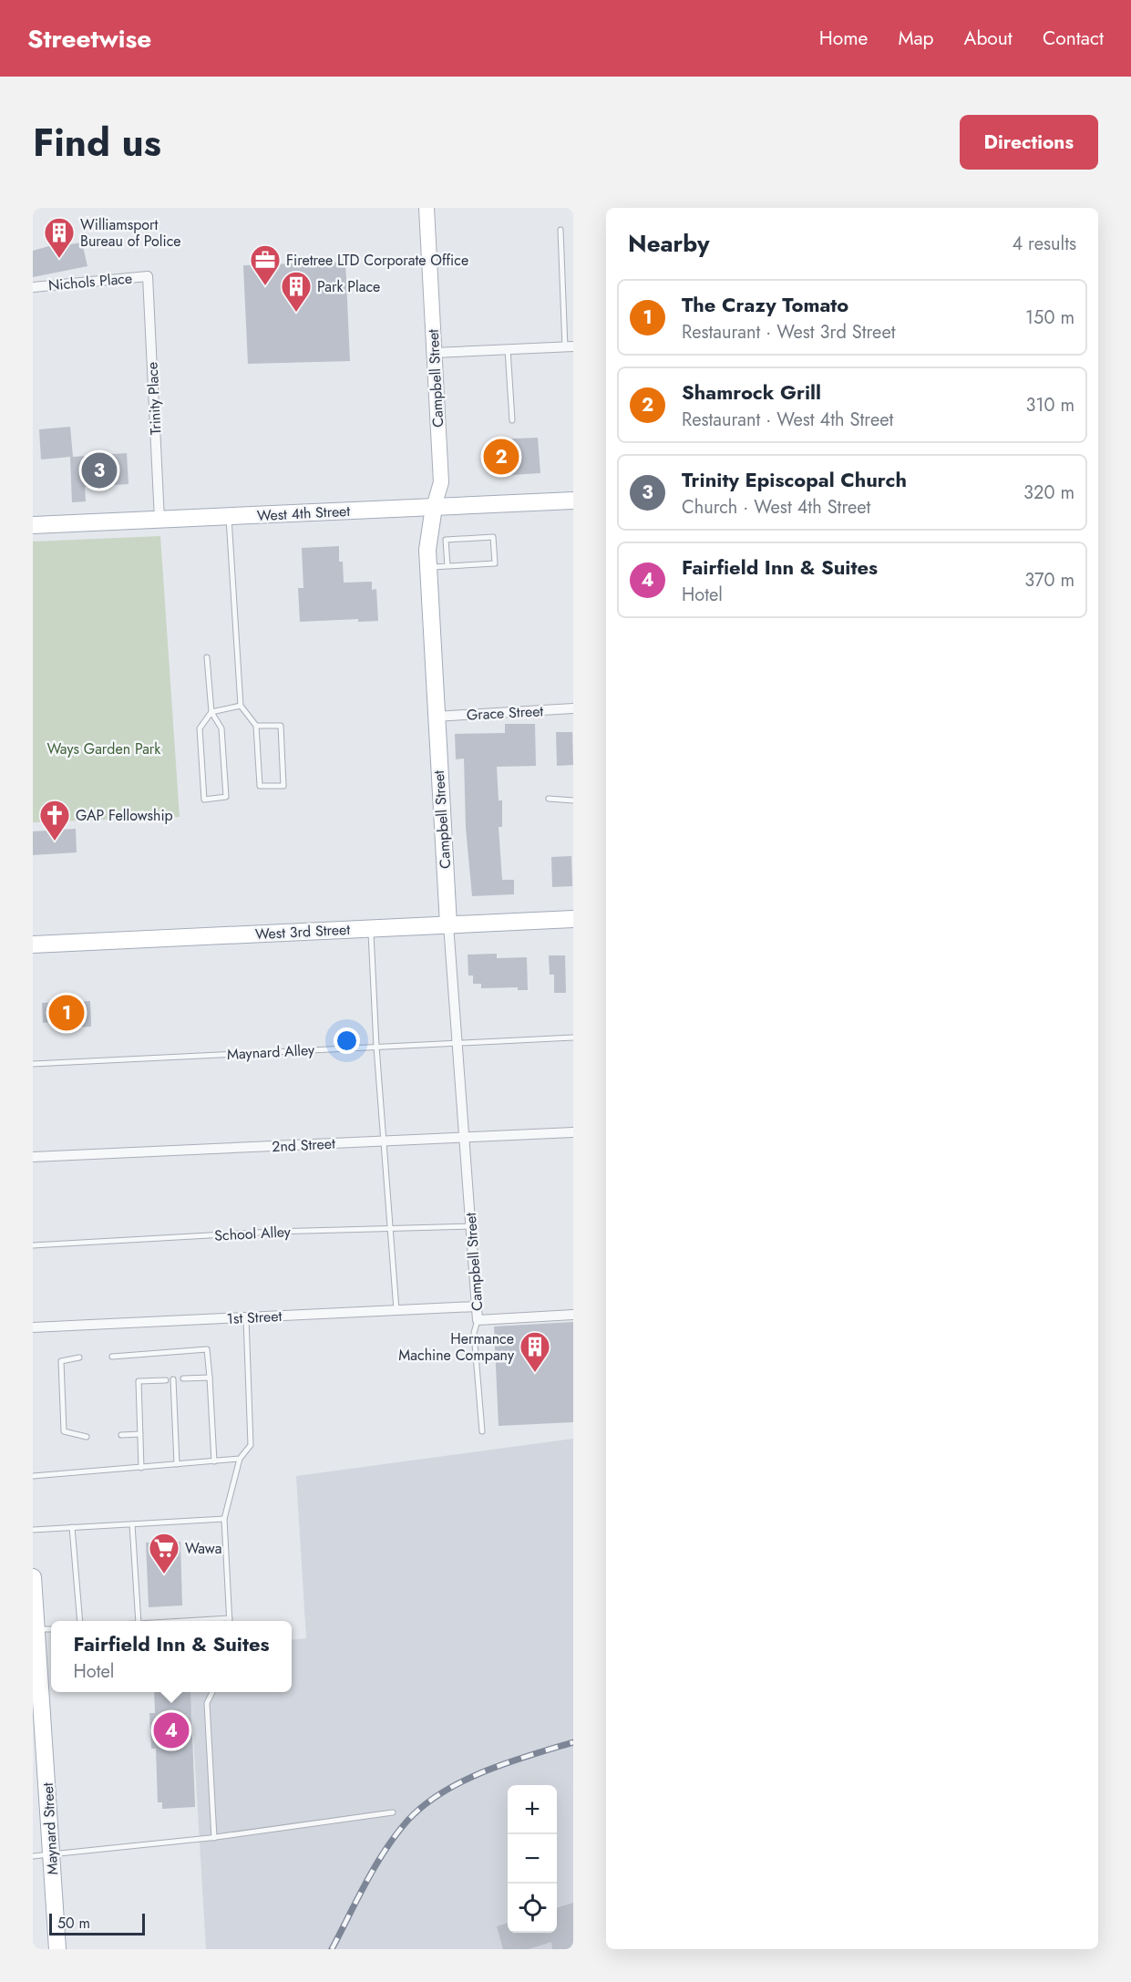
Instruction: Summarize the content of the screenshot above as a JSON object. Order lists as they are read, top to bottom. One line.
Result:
{"streets":{"main road":["Campbell Street","West 4th Street","West 3rd Street","Maynard Street"],"street":["Nichols Place","Trinity Place","Grace Street","2nd Street","1st Street"],"lane":["Maynard Alley","School Alley"]},"crossings":[["Nichols Place","Trinity Place"],["Campbell Street","West 4th Street"],["Campbell Street","Grace Street"],["Campbell Street","West 3rd Street"],["Campbell Street","Maynard Alley"],["Campbell Street","2nd Street"],["Campbell Street","School Alley"],["Campbell Street","1st Street"],["Trinity Place","West 4th Street"]],"parks":["Ways Garden Park"],"places":{"building":["Williamsport Bureau of Police","Park Place","Hermance Machine Company"],"office":["Firetree LTD Corporate Office"],"church":["GAP Fellowship"],"supermarket":["Wawa"]},"scale_bar":"50 m","page":{"header":"Streetwise","nav":["Home","Map","About","Contact"],"title":"Find us","buttons":"Directions","heading":["Nearby","4 results"],"list":[{"mark":"1","name":"The Crazy Tomato","note":"Restaurant · West 3rd Street","value":"150 m"},{"mark":"2","name":"Shamrock Grill","note":"Restaurant · West 4th Street","value":"310 m"},{"mark":"3","name":"Trinity Episcopal Church","note":"Church · West 4th Street","value":"320 m"},{"mark":"4","name":"Fairfield Inn & Suites","note":"Hotel","value":"370 m"}],"pins":["2","3","1","4"],"popup":["Fairfield Inn & Suites","Hotel"],"map_buttons":["+","−"],"scale":"50 m"}}
